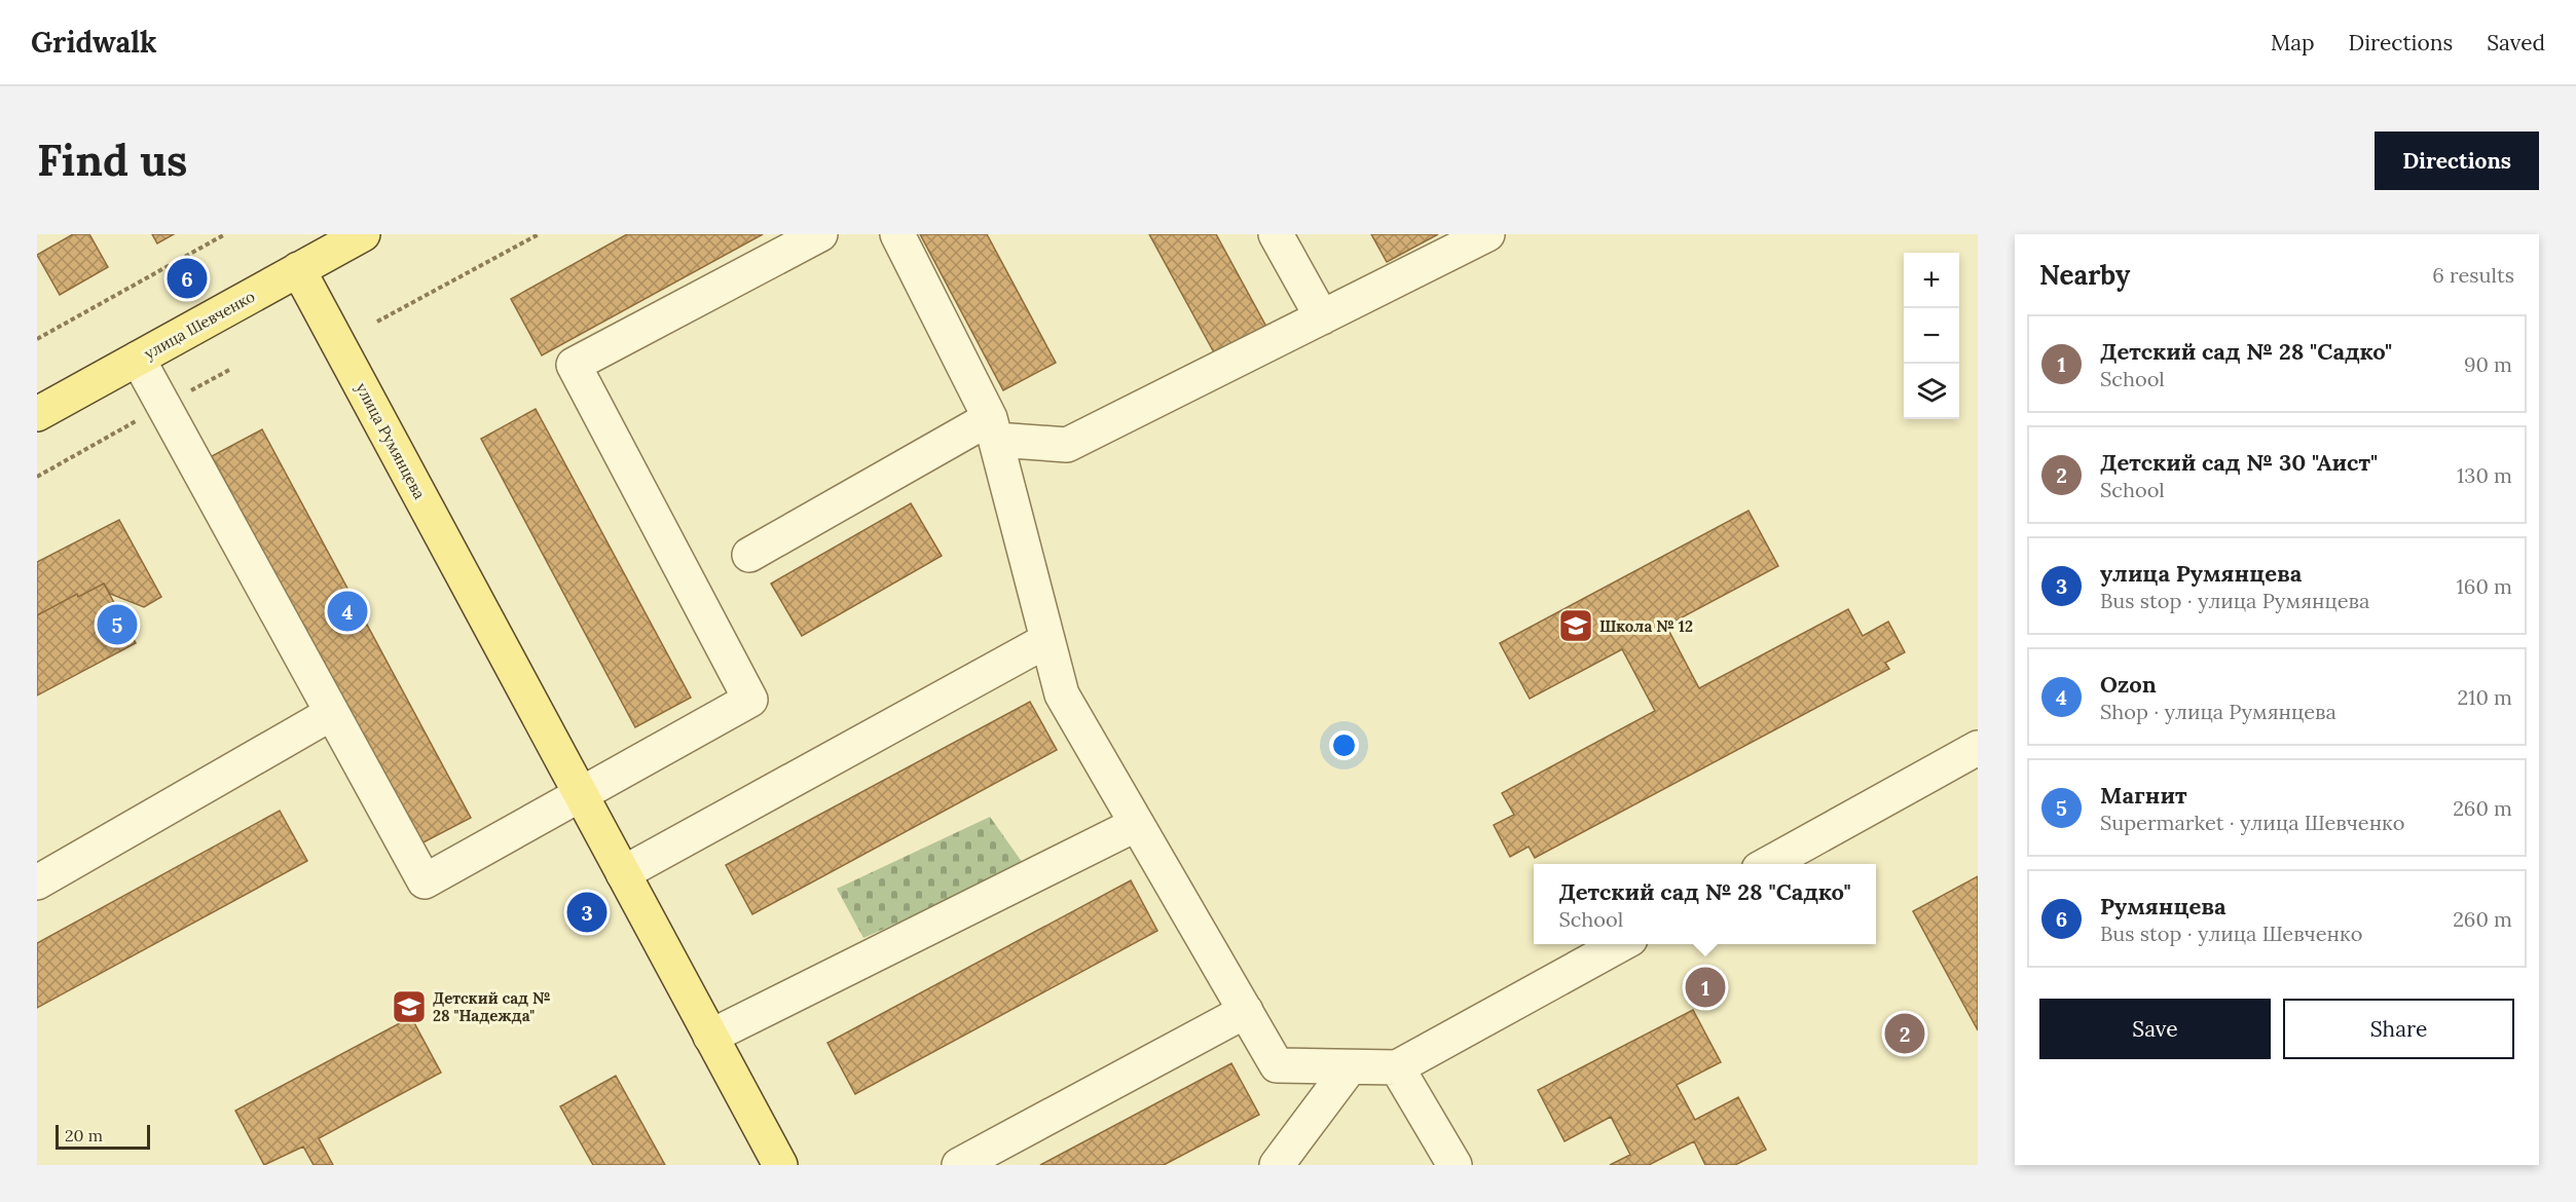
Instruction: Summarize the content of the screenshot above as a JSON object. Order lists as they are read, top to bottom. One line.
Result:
{"streets":{"main road":["улица Шевченко","улица Румянцева"]},"crossings":[["улица Шевченко","улица Румянцева"]],"places":{"school or university":["Школа № 12","Детский сад № 28 \"Надежда\""]},"scale_bar":"20 m","page":{"header":"Gridwalk","nav":["Map","Directions","Saved"],"buttons":["Directions",["Save","Share"]],"title":"Find us","heading":["Nearby","6 results"],"map_buttons":["+","−"],"pins":["6","4","5","3","1","2"],"list":[{"mark":"1","name":"Детский сад № 28 \"Садко\"","note":"School","value":"90 m"},{"mark":"2","name":"Детский сад № 30 \"Аист\"","note":"School","value":"130 m"},{"mark":"3","name":"улица Румянцева","note":"Bus stop · улица Румянцева","value":"160 m"},{"mark":"4","name":"Ozon","note":"Shop · улица Румянцева","value":"210 m"},{"mark":"5","name":"Магнит","note":"Supermarket · улица Шевченко","value":"260 m"},{"mark":"6","name":"Румянцева","note":"Bus stop · улица Шевченко","value":"260 m"}],"popup":["Детский сад № 28 \"Садко\"","School"],"scale":"20 m"}}
